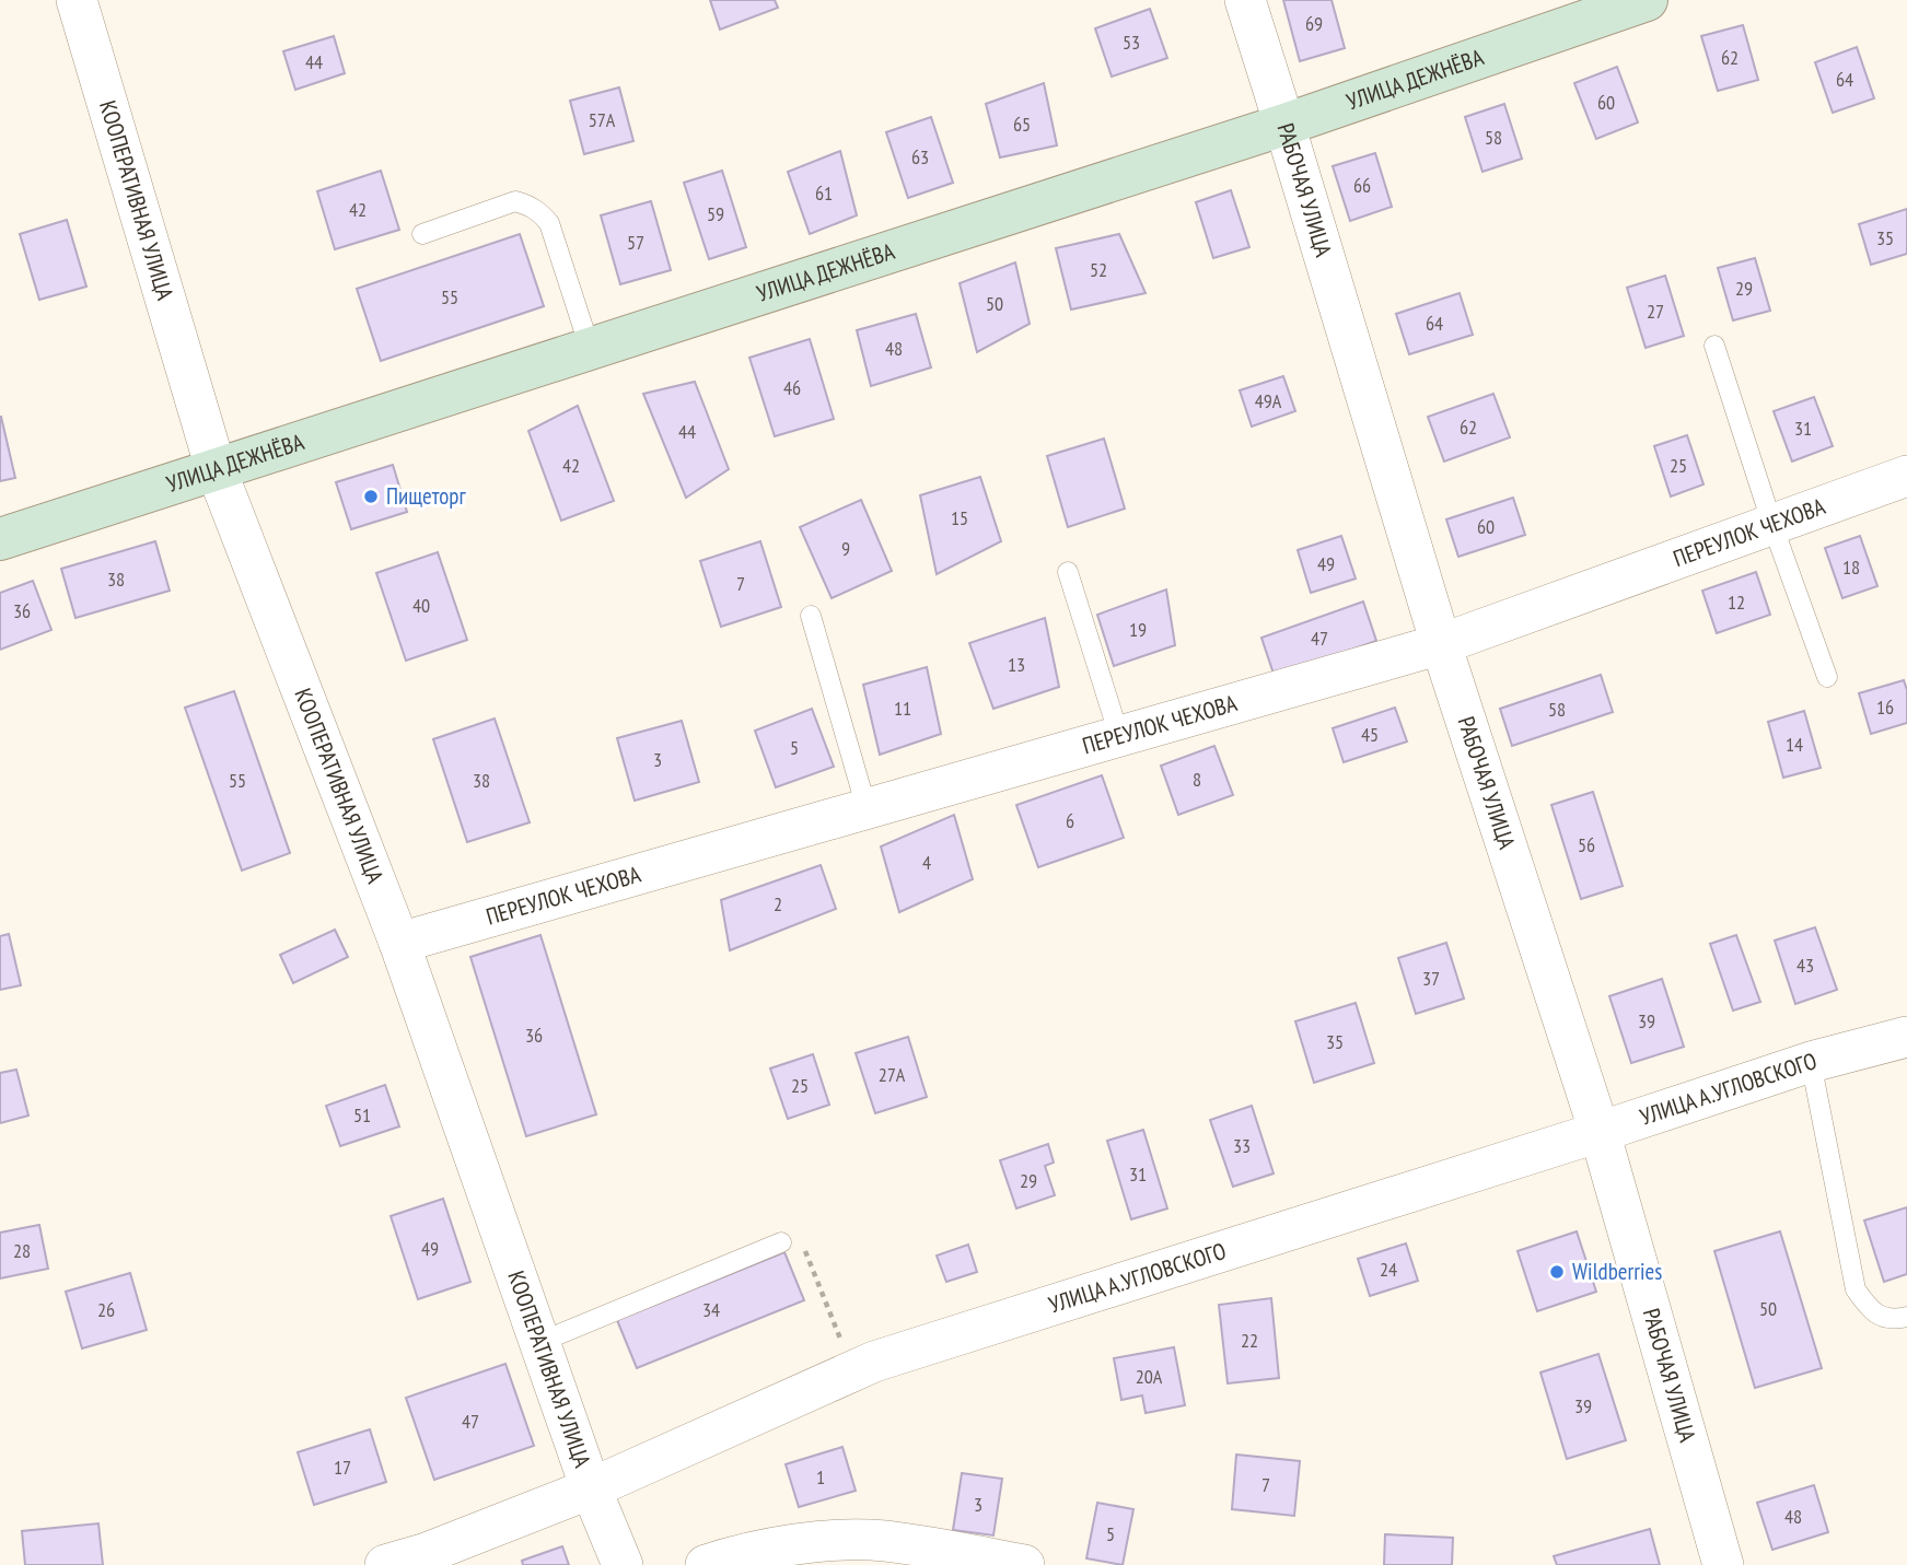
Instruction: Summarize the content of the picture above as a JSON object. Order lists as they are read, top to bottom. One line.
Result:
{"streets":{"main road":["УЛИЦА ДЕЖНЁВА"],"street":["РАБОЧАЯ УЛИЦА","КООПЕРАТИВНАЯ УЛИЦА","ПЕРЕУЛОК ЧЕХОВА","УЛИЦА А.УГЛОВСКОГО"]},"crossings":[["УЛИЦА ДЕЖНЁВА","РАБОЧАЯ УЛИЦА"],["УЛИЦА ДЕЖНЁВА","КООПЕРАТИВНАЯ УЛИЦА"],["РАБОЧАЯ УЛИЦА","ПЕРЕУЛОК ЧЕХОВА"],["РАБОЧАЯ УЛИЦА","УЛИЦА А.УГЛОВСКОГО"],["КООПЕРАТИВНАЯ УЛИЦА","ПЕРЕУЛОК ЧЕХОВА"],["КООПЕРАТИВНАЯ УЛИЦА","УЛИЦА А.УГЛОВСКОГО"]],"places":["Пищеторг","Wildberries"],"house_numbers":["69","53","62","44","64","60","57А","65","58","63","66","61","42","59","35","57","52","29","55","50","27","64","48","46","49А","62","31","44","42","25","15","60","9","49","18","38","7","12","40","36","19","47","13","16","11","58","45","14","5","3","8","55","38","6","56","4","2","43","37","39","36","35","27А","25","51","33","31","29","49","28","24","50","26","34","22","20А","39","47","17","1","7","3","48","5"]}
